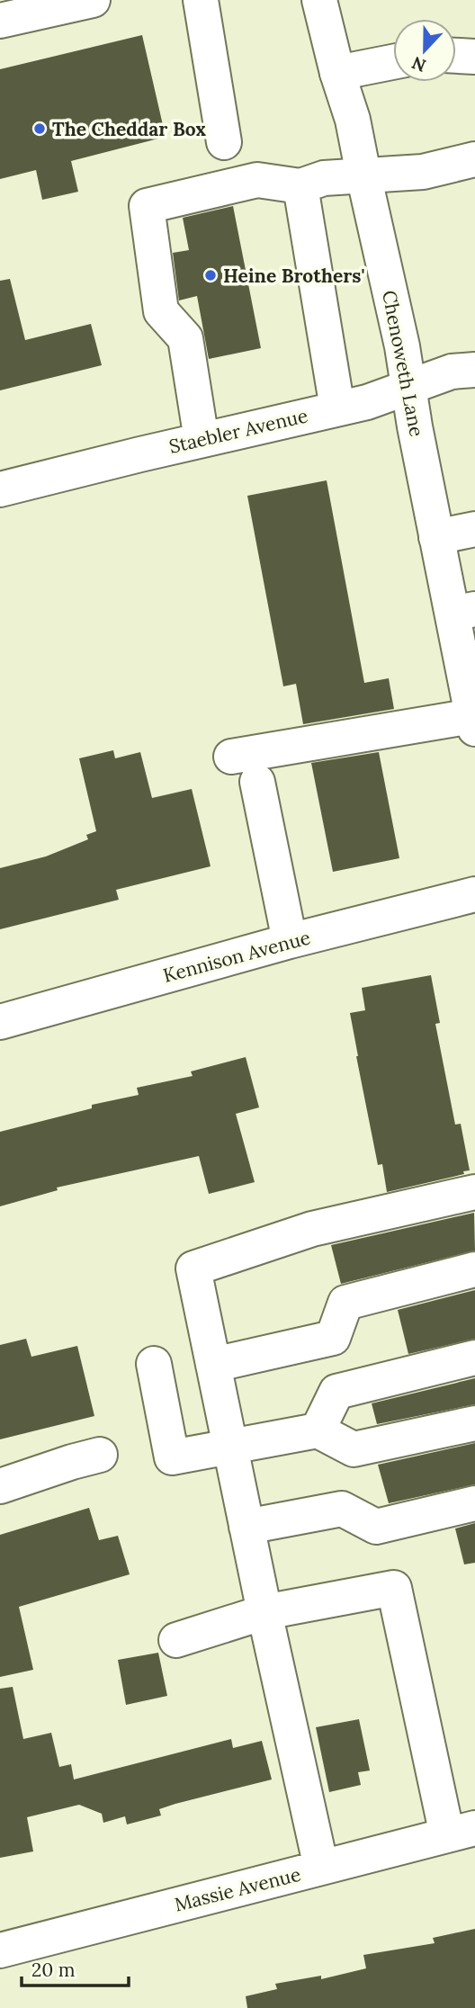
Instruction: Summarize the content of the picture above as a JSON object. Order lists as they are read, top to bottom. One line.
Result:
{"streets":{"street":["Chenoweth Lane","Staebler Avenue","Kennison Avenue","Massie Avenue"]},"crossings":[["Chenoweth Lane","Staebler Avenue"]],"places":["The Cheddar Box","Heine Brothers'"],"scale_bar":"20 m","north":"bottom"}
